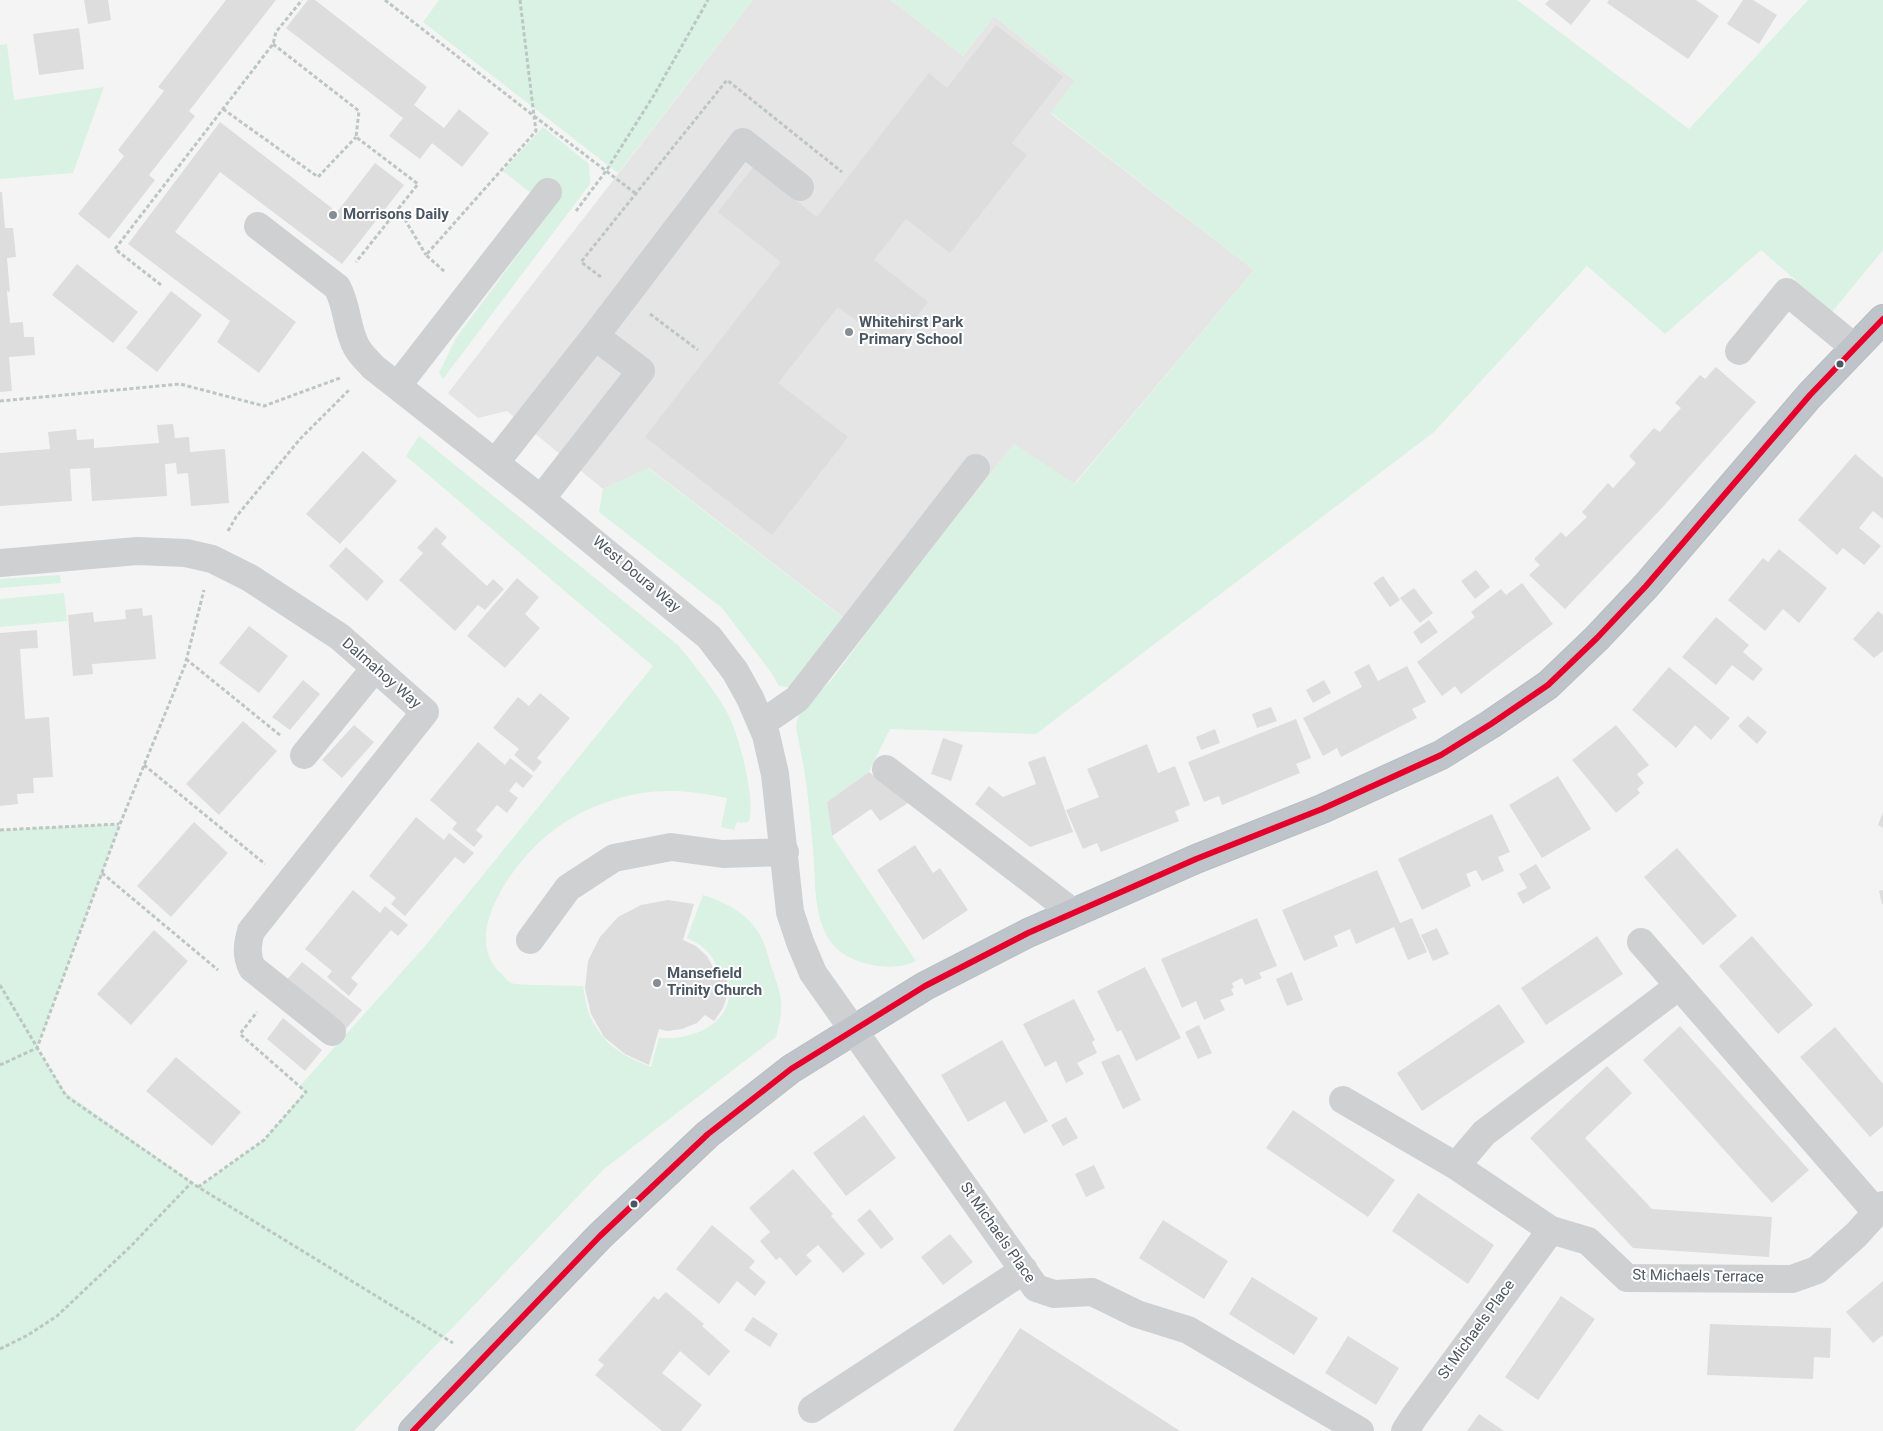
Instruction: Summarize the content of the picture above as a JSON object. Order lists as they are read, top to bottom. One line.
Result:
{"streets":{"street":["West Doura Way","Dalmahoy Way","St Michaels Place","St Michaels Terrace"]},"crossings":[["West Doura Way","St Michaels Place"],["St Michaels Place","St Michaels Terrace"]],"places":["Morrisons Daily","Whitehirst Park Primary School","Mansefield Trinity Church"]}
